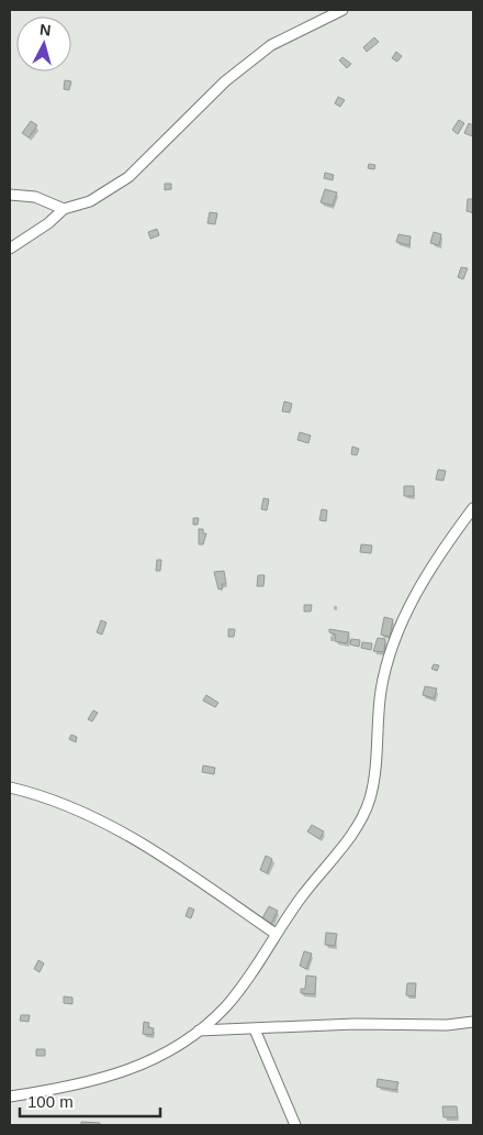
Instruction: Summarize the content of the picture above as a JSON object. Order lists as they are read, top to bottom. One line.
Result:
{"scale_bar":"100 m","north":"top"}
